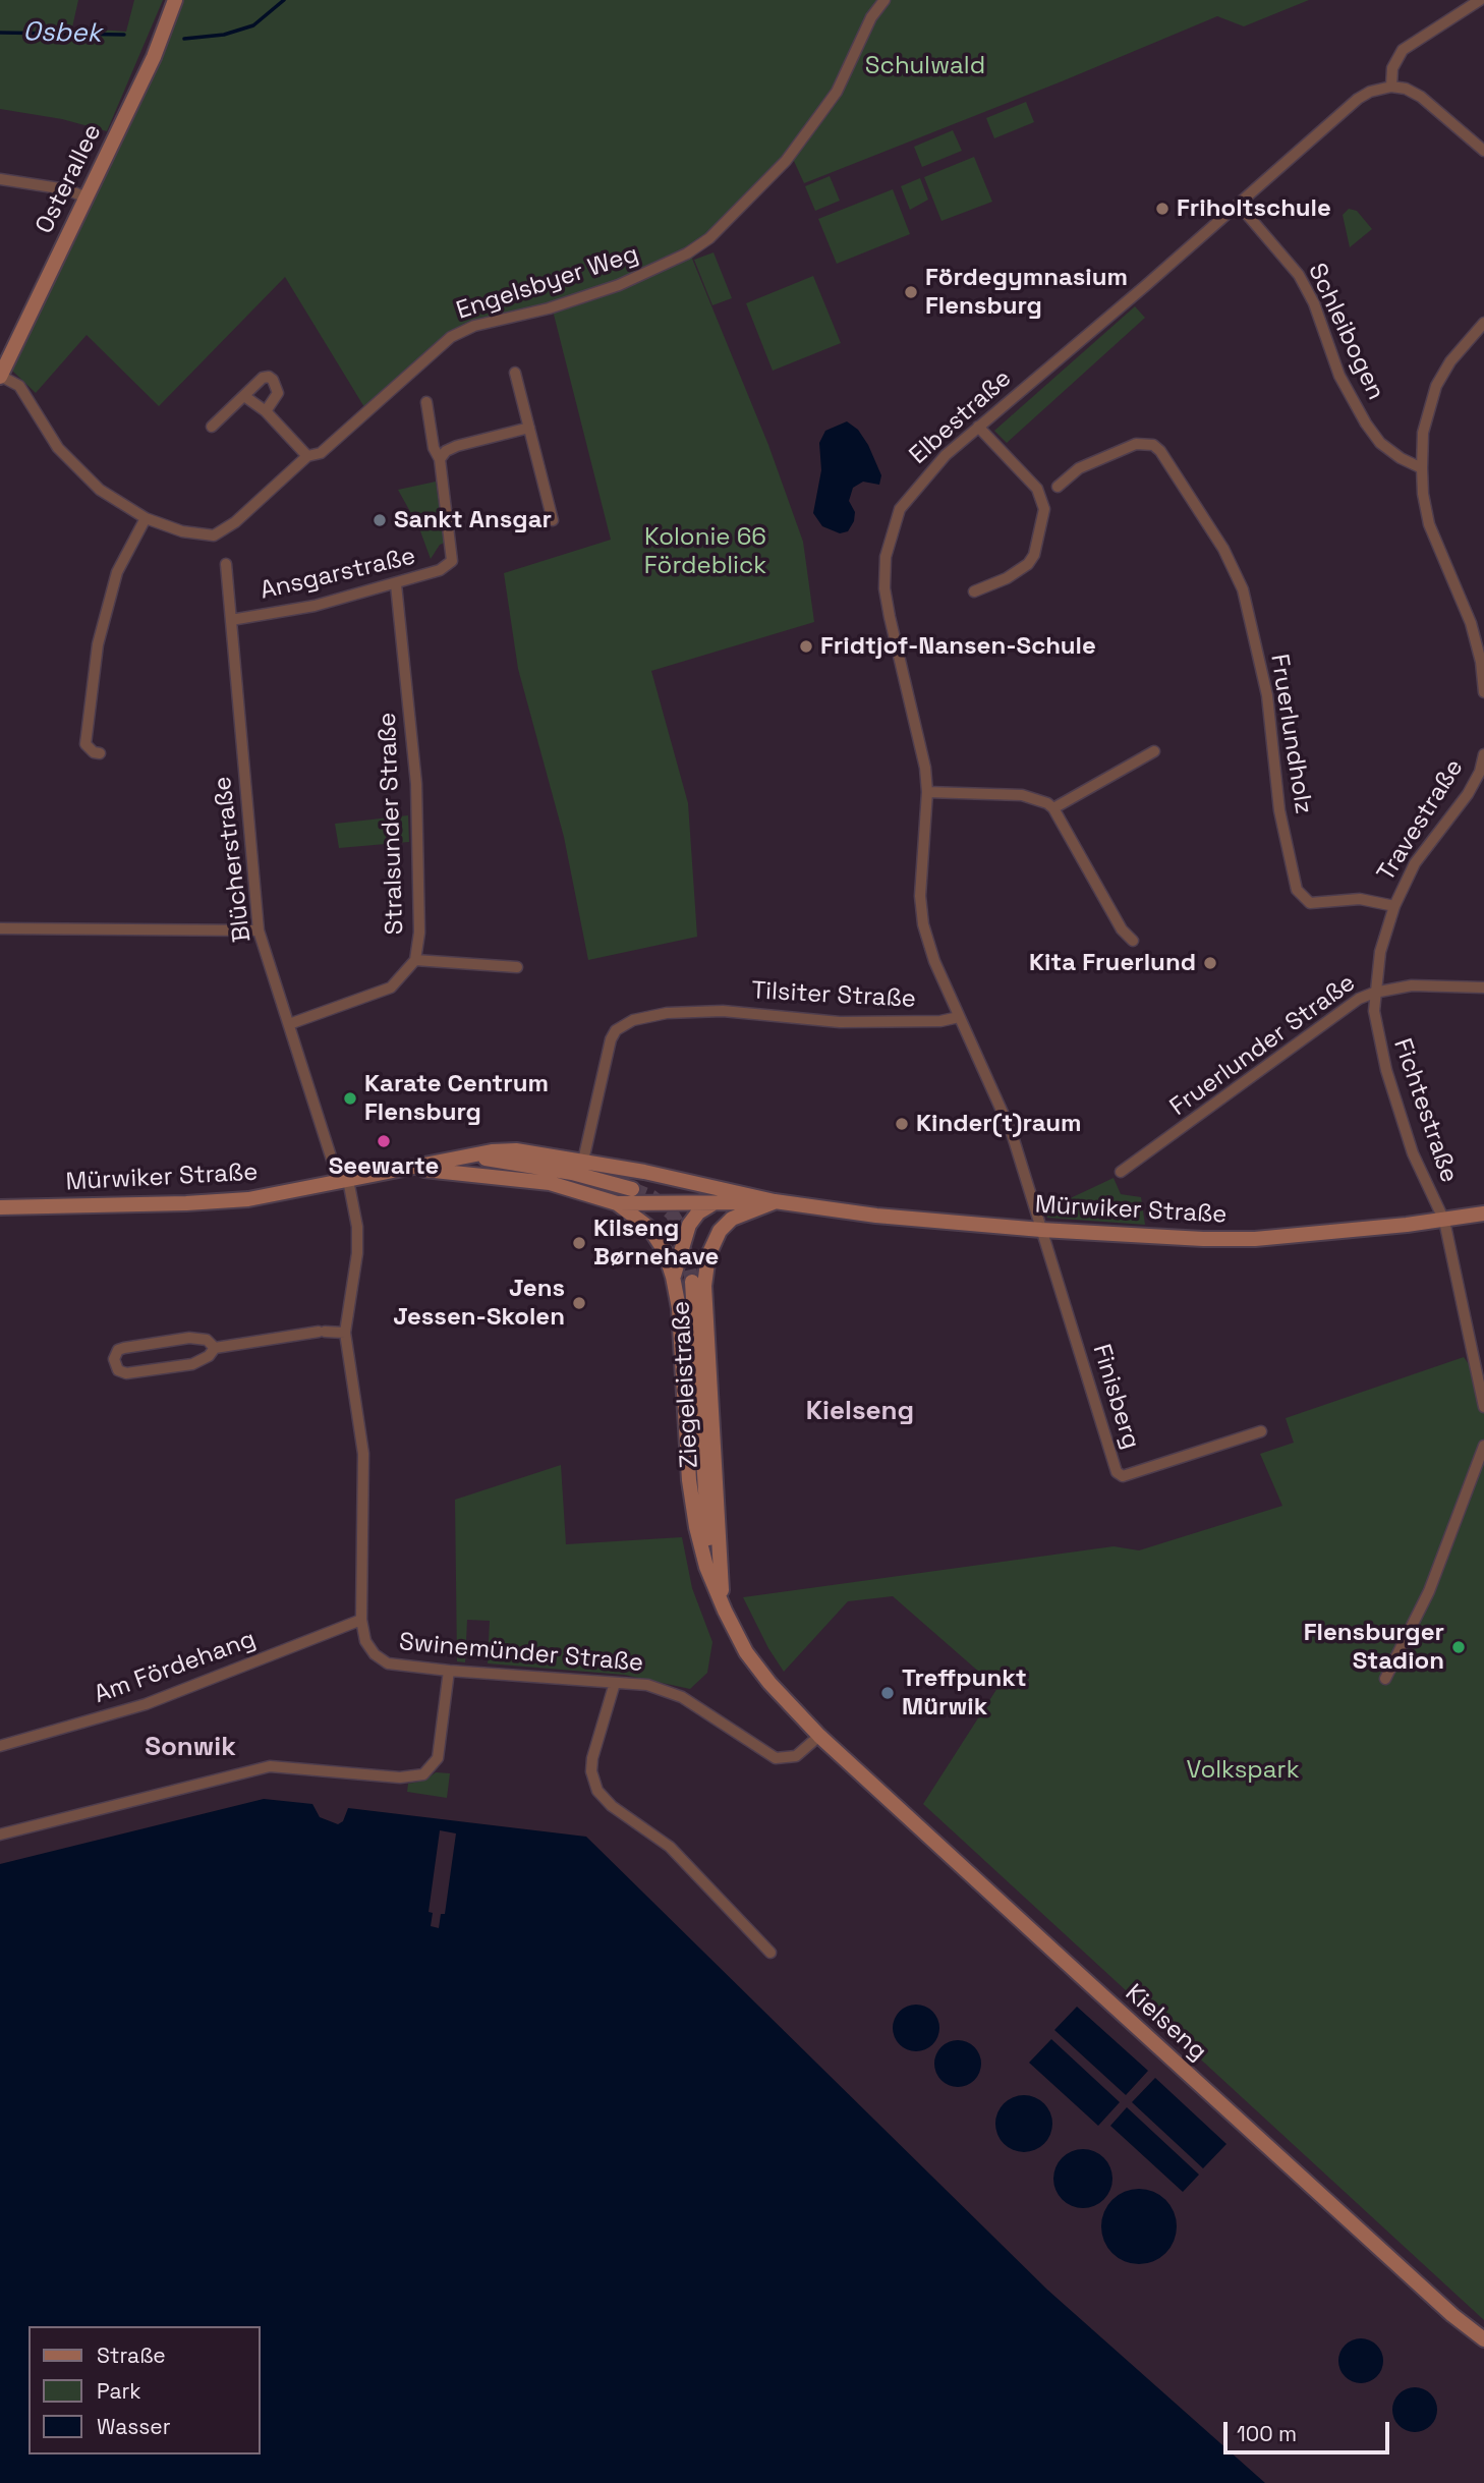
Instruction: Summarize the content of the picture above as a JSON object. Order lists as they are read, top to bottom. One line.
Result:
{"streets":{"street":["Osterallee","Engelsbyer Weg","Schleibogen","Elbestraße","Ansgarstraße","Fruerlundholz","Travestraße","Stralsunder Straße","Blücherstraße","Tilsiter Straße","Fruerlunder Straße","Fichtestraße","Mürwiker Straße","Ziegeleistraße","Finisberg","Swinemünder Straße","Am Fördehang","Kielseng"]},"crossings":[["Schleibogen","Elbestraße"],["Elbestraße","Tilsiter Straße"],["Ansgarstraße","Stralsunder Straße"],["Ansgarstraße","Blücherstraße"],["Fruerlundholz","Travestraße"],["Travestraße","Fruerlunder Straße"],["Travestraße","Fichtestraße"],["Stralsunder Straße","Blücherstraße"],["Blücherstraße","Mürwiker Straße"],["Blücherstraße","Swinemünder Straße"],["Tilsiter Straße","Mürwiker Straße"],["Fruerlunder Straße","Fichtestraße"],["Fichtestraße","Mürwiker Straße"],["Mürwiker Straße","Ziegeleistraße"],["Mürwiker Straße","Finisberg"],["Mürwiker Straße","Swinemünder Straße"],["Ziegeleistraße","Swinemünder Straße"],["Ziegeleistraße","Kielseng"],["Swinemünder Straße","Am Fördehang"],["Swinemünder Straße","Kielseng"]],"districts":["Kielseng","Sonwik"],"water":["Osbek"],"parks":["Schulwald","Kolonie 66 Fördeblick","Volkspark"],"places":["Friholtschule","Fördegymnasium Flensburg","Sankt Ansgar","Fridtjof-Nansen-Schule","Kita Fruerlund","Karate Centrum Flensburg","Kinder(t)raum","Seewarte","Kilseng Børnehave","Jens Jessen-Skolen","Flensburger Stadion","Treffpunkt Mürwik"],"legend":["Straße","Park","Wasser"],"scale_bar":"100 m"}
